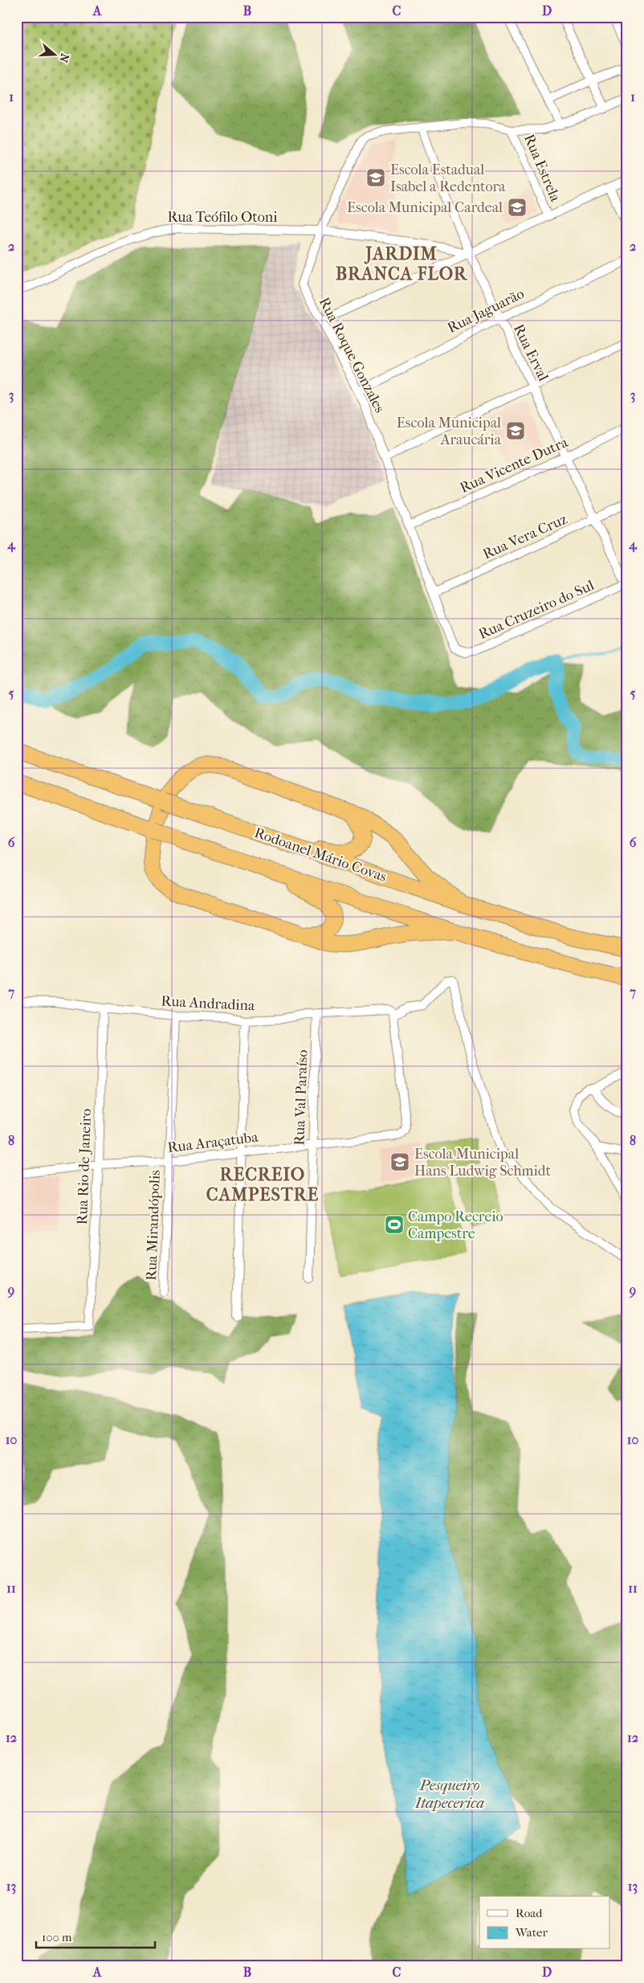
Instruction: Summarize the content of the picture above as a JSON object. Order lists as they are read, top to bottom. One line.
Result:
{"streets":{"highway":["Rodoanel Mário Covas"],"street":["Rua Estrela","Rua Teófilo Otoni","Rua Jaguarão","Rua Erval","Rua Roque Gonzales","Rua Vicente Dutra","Rua Vera Cruz","Rua Cruzeiro do Sul","Rua Andradina","Rua Val Paraíso","Rua Araçatuba","Rua Rio de Janeiro","Rua Mirandópolis"]},"crossings":[["Rua Estrela","Rua Roque Gonzales"],["Rua Teófilo Otoni","Rua Erval"],["Rua Teófilo Otoni","Rua Roque Gonzales"],["Rua Jaguarão","Rua Erval"],["Rua Jaguarão","Rua Roque Gonzales"],["Rua Erval","Rua Roque Gonzales"],["Rua Erval","Rua Vicente Dutra"],["Rua Erval","Rua Vera Cruz"],["Rua Erval","Rua Cruzeiro do Sul"],["Rua Roque Gonzales","Rua Vicente Dutra"],["Rua Roque Gonzales","Rua Vera Cruz"],["Rua Roque Gonzales","Rua Cruzeiro do Sul"],["Rua Andradina","Rua Val Paraíso"],["Rua Andradina","Rua Araçatuba"],["Rua Andradina","Rua Rio de Janeiro"],["Rua Andradina","Rua Mirandópolis"],["Rua Val Paraíso","Rua Araçatuba"],["Rua Araçatuba","Rua Rio de Janeiro"],["Rua Araçatuba","Rua Mirandópolis"]],"districts":["JARDIM BRANCA FLOR","RECREIO CAMPESTRE"],"water":["Pesqueiro Itapecerica"],"places":{"school or university":["Escola Estadual Isabel a Redentora","Escola Municipal Cardeal","Escola Municipal Araucária","Escola Municipal Hans Ludwig Schmidt"],"sports":["Campo Recreio Campestre"]},"legend":["Road","Water"],"scale_bar":"100 m","north":"right","grid":{"columns":["A","B","C","D"],"rows":["1","2","3","4","5","6","7","8","9","10","11","12","13"]}}
